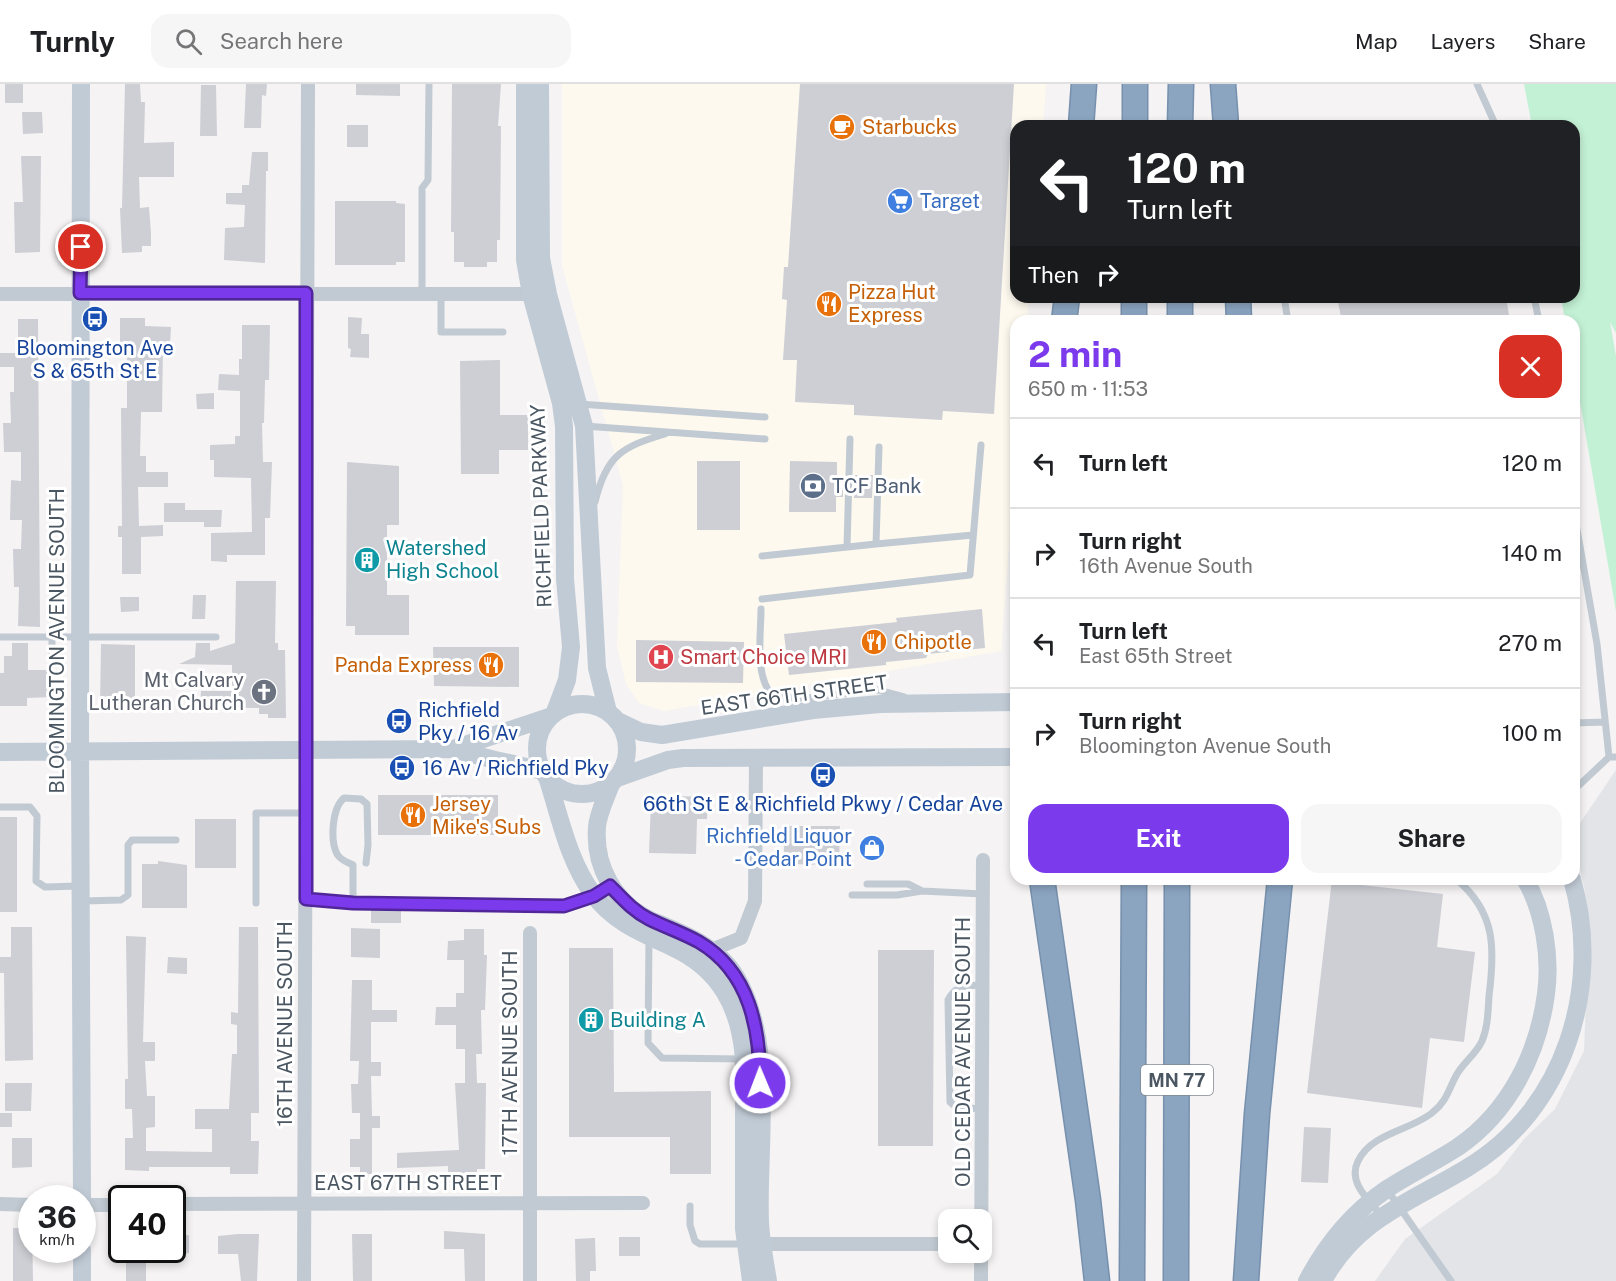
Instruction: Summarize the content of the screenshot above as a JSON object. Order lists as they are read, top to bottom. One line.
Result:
{"streets":{"highway":["MN 77"],"street":["RICHFIELD PARKWAY","BLOOMINGTON AVENUE SOUTH","EAST 66TH STREET","16TH AVENUE SOUTH","OLD CEDAR AVENUE SOUTH","17TH AVENUE SOUTH","EAST 67TH STREET"]},"crossings":[["RICHFIELD PARKWAY","EAST 66TH STREET"],["16TH AVENUE SOUTH","EAST 67TH STREET"],["17TH AVENUE SOUTH","EAST 67TH STREET"]],"places":{"cafe":["Starbucks"],"supermarket":["Target"],"restaurant":["Pizza Hut Express","Chipotle","Panda Express","Jersey Mike's Subs"],"bus stop":["Bloomington Ave S & 65th St E","Richfield Pky / 16 Av","16 Av / Richfield Pky","66th St E & Richfield Pkwy / Cedar Ave"],"bank":["TCF Bank"],"building":["Watershed High School","Building A"],"hospital":["Smart Choice MRI"],"church":["Mt Calvary Lutheran Church"],"shop":["Richfield Liquor - Cedar Point"]},"page":{"header":"Turnly","search":"Search here","nav":["Map","Layers","Share"],"turn":["120 m","Turn left"],"then":"Then","heading":["2 min","650 m · 11:53"],"list":[{"name":"Turn left","value":"120 m"},{"name":"Turn right","note":"16th Avenue South","value":"140 m"},{"name":"Turn left","note":"East 65th Street","value":"270 m"},{"name":"Turn right","note":"Bloomington Avenue South","value":"100 m"}],"buttons":["Exit","Share"],"speed":"36 km/h","limit":"40"}}
